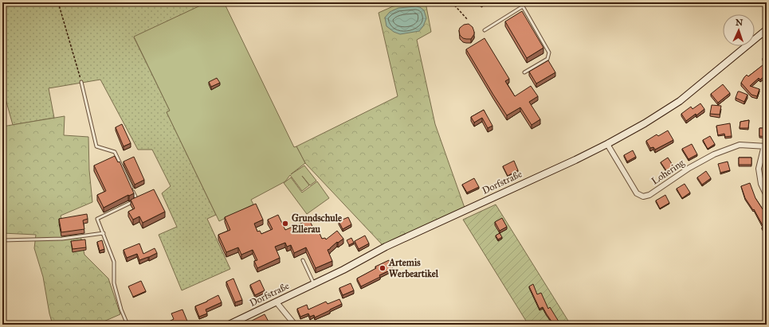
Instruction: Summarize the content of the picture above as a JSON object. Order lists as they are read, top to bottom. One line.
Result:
{"streets":{"street":["Lohering","Dorfstraße"]},"crossings":[["Lohering","Dorfstraße"]],"places":["Grundschule Ellerau","Artemis Werbeartikel"],"north":"top"}
